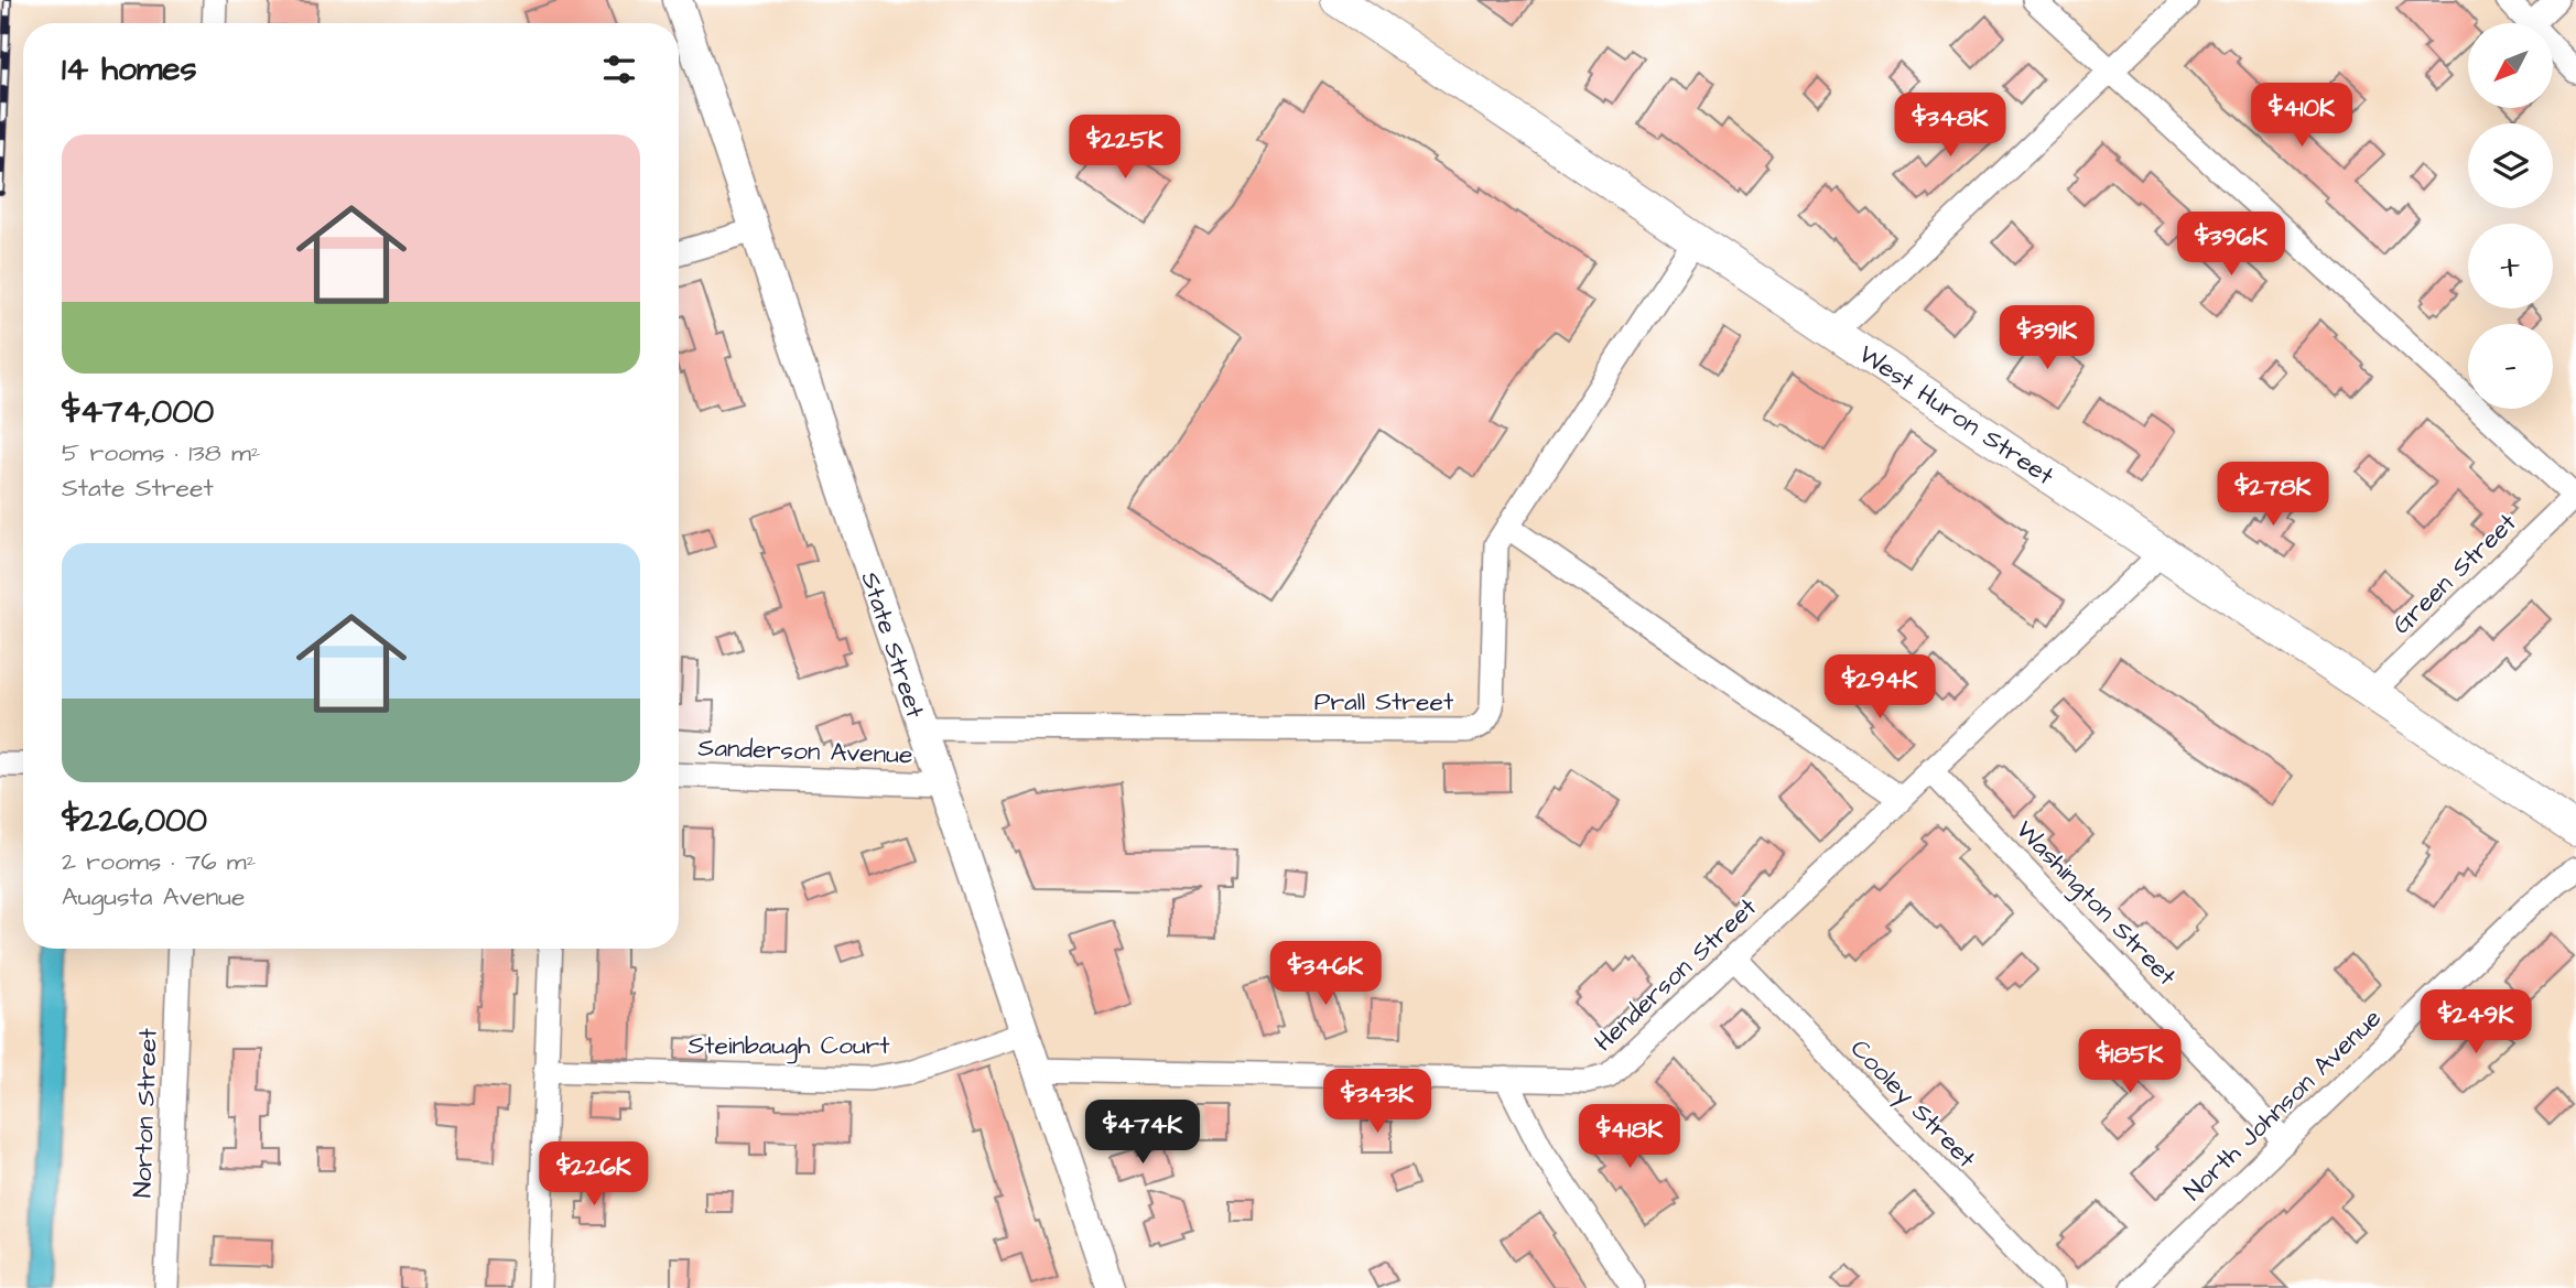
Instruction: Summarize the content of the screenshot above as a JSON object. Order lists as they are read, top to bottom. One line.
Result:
{"streets":{"highway":["West Huron Street"],"main road":["State Street"],"street":["Green Street","Prall Street","Sanderson Avenue","Washington Street","Henderson Street","Steinbaugh Court","Cooley Street","North Johnson Avenue","Norton Street"]},"crossings":[["West Huron Street","Green Street"],["West Huron Street","Prall Street"],["West Huron Street","Henderson Street"],["State Street","Prall Street"],["State Street","Sanderson Avenue"],["State Street","Henderson Street"],["State Street","Steinbaugh Court"],["Washington Street","Henderson Street"],["Washington Street","North Johnson Avenue"],["Henderson Street","Cooley Street"]],"north":"bottom left","page":{"map_buttons":["+","−"],"heading":"14 homes","price":["$410K","$348K","$225K","$396K","$391K","$278K","$294K","$346K","$249K","$185K","$343K","$474K","$418K","$226K"],"list":[{"name":"$474,000","note":"5 rooms · 138 m² · State Street"},{"name":"$226,000","note":"2 rooms · 76 m² · Augusta Avenue"}]}}
